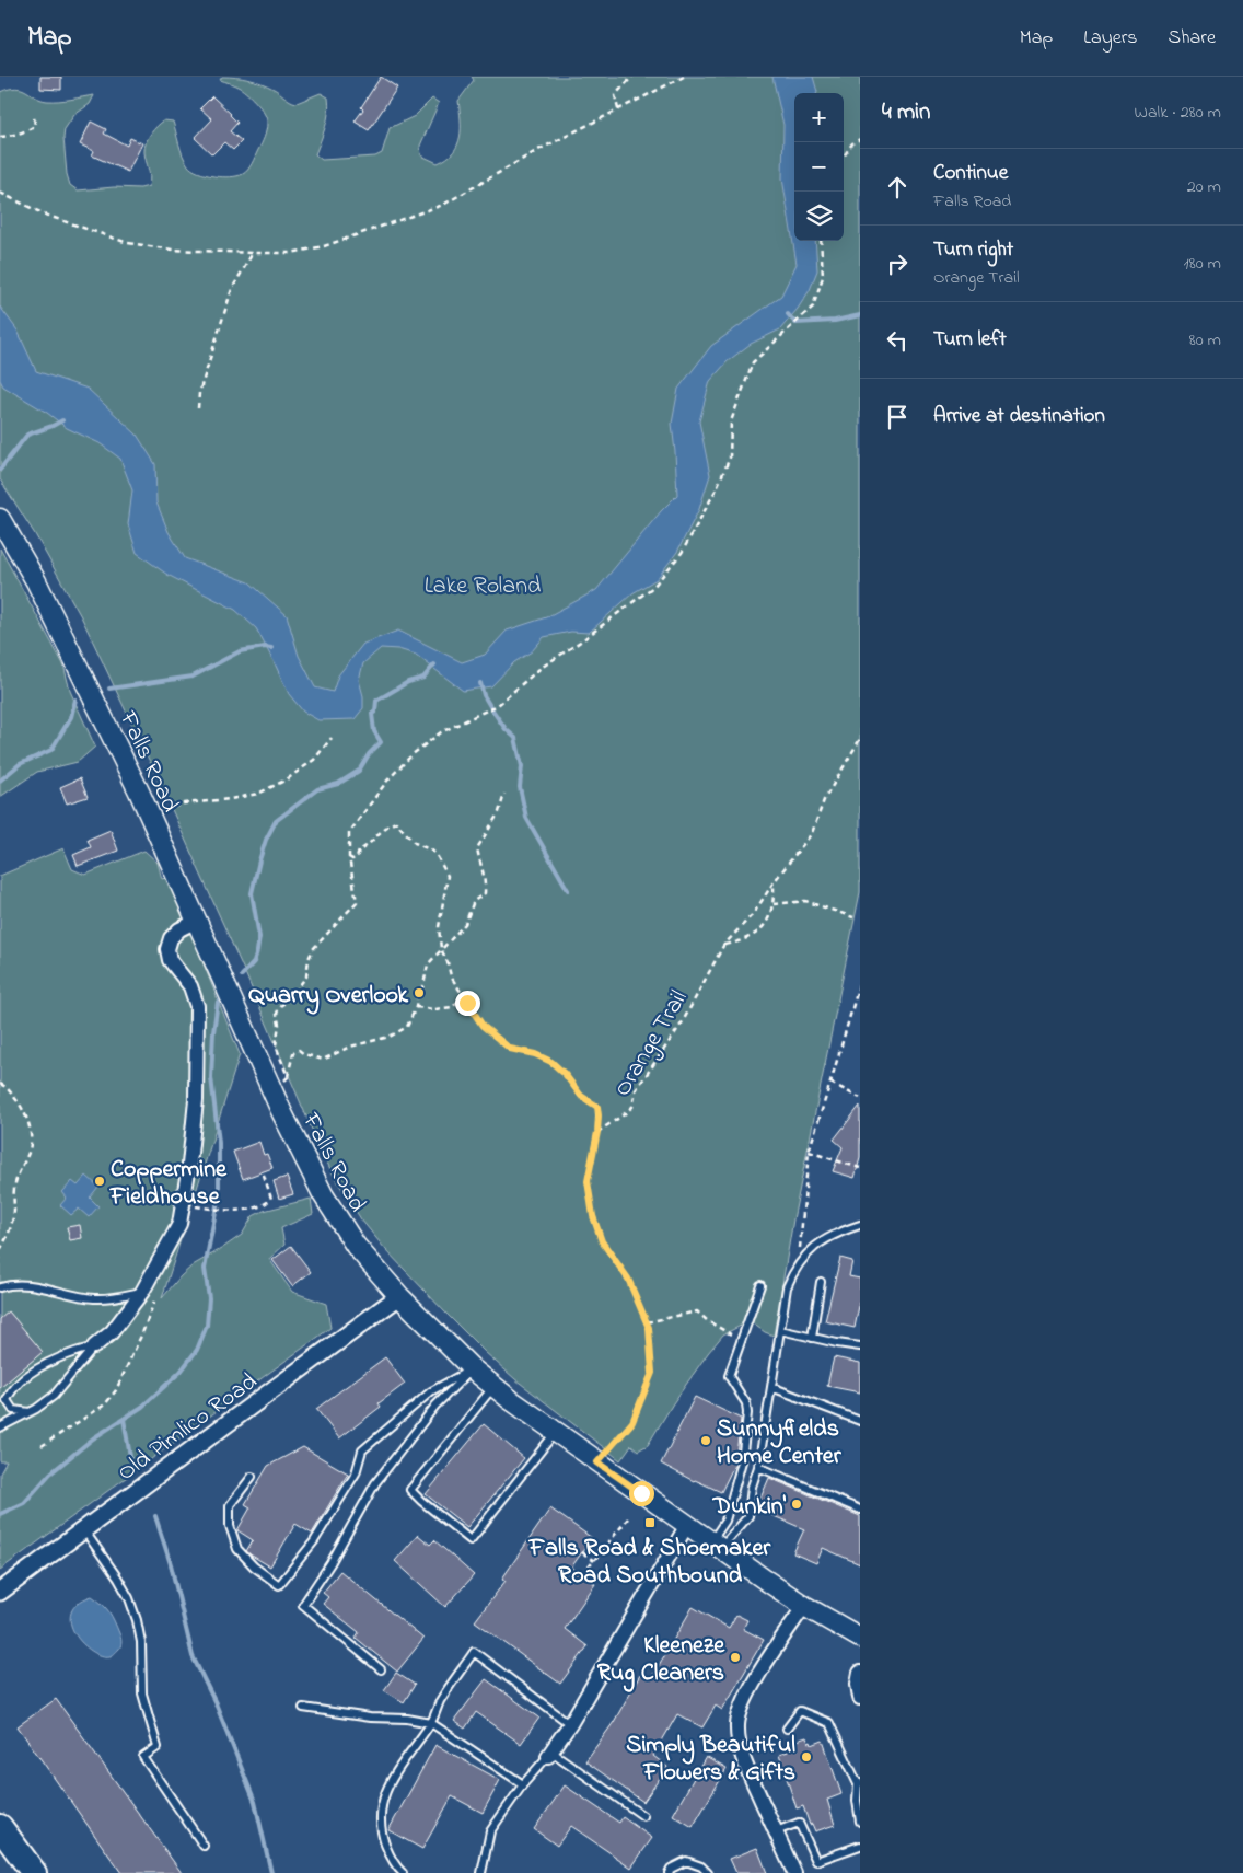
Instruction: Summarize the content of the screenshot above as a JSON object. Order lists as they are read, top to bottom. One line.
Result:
{"streets":{"main road":["Falls Road"],"street":["Old Pimlico Road"],"path":["Orange Trail"]},"crossings":[["Falls Road","Old Pimlico Road"]],"parks":["Lake Roland"],"places":{"other":["Quarry Overlook","Coppermine Fieldhouse","Sunnyfields Home Center","Dunkin'","Kleeneze Rug Cleaners","Simply Beautiful Flowers & Gifts"],"transit":["Falls Road & Shoemaker Road Southbound"]},"page":{"header":"Map","nav":["Map","Layers","Share"],"heading":["4 min","Walk · 280 m"],"map_buttons":["+","−"],"list":[["Continue","Falls Road","20 m"],["Turn right","Orange Trail","180 m"],["Turn left","80 m"],"Arrive at destination"]}}
